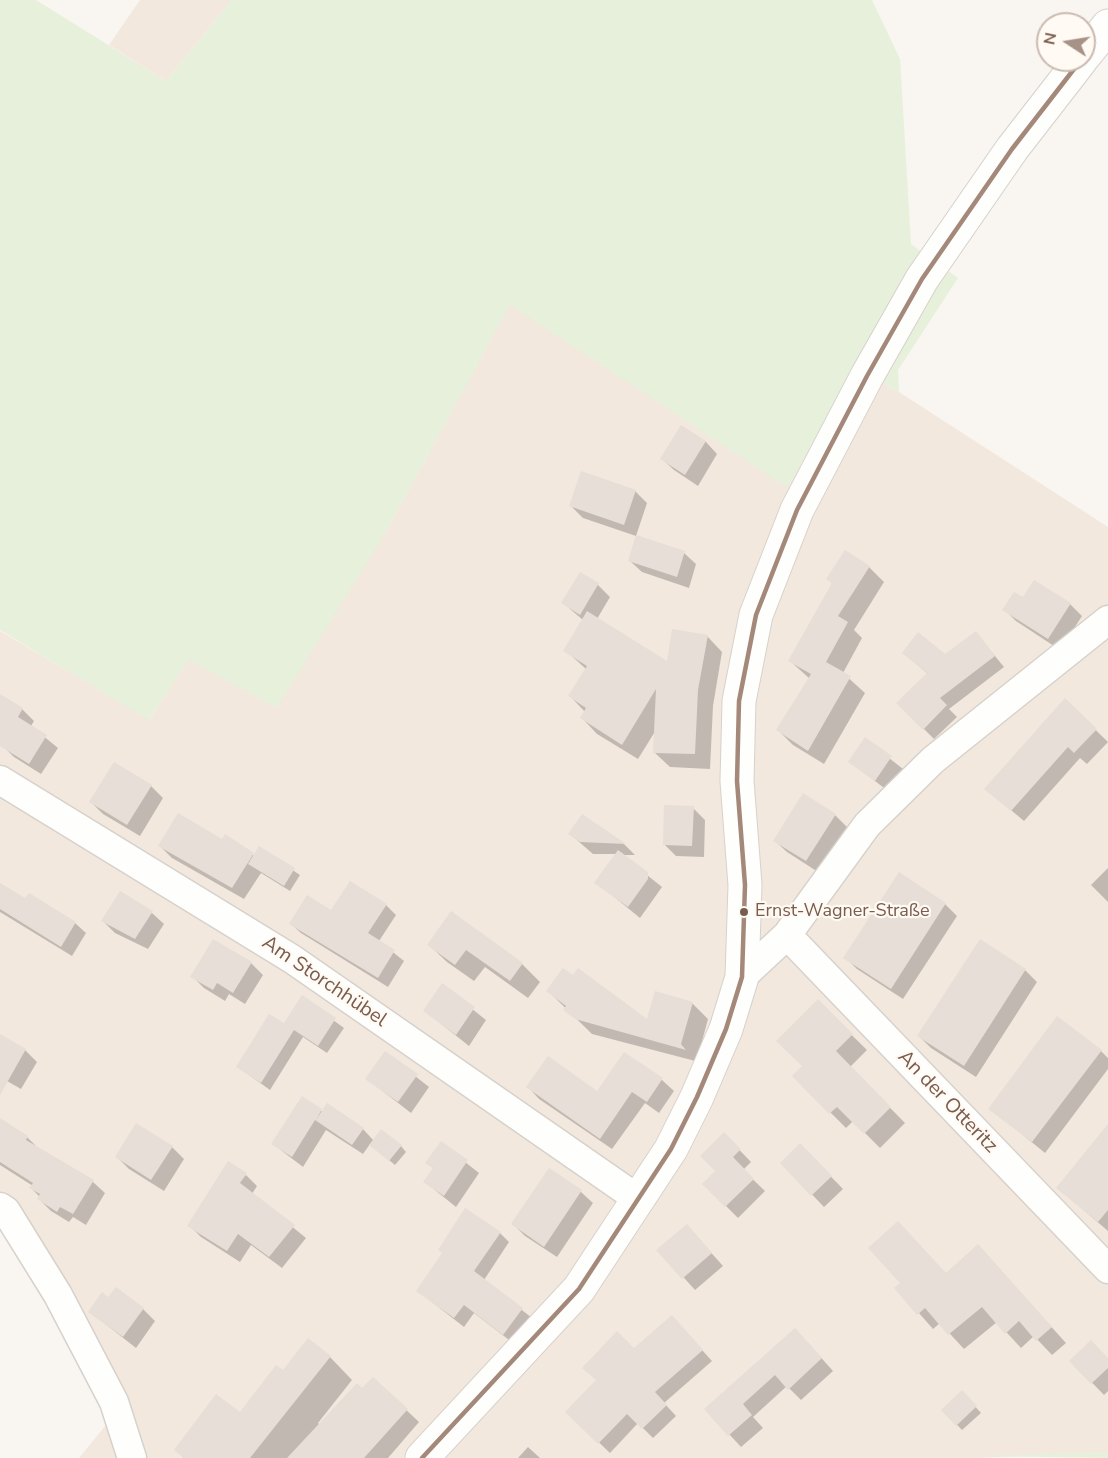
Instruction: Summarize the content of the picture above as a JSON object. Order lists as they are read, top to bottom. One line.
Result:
{"streets":{"street":["Am Storchhübel","An der Otteritz"]},"places":["Ernst-Wagner-Straße"],"north":"left"}
